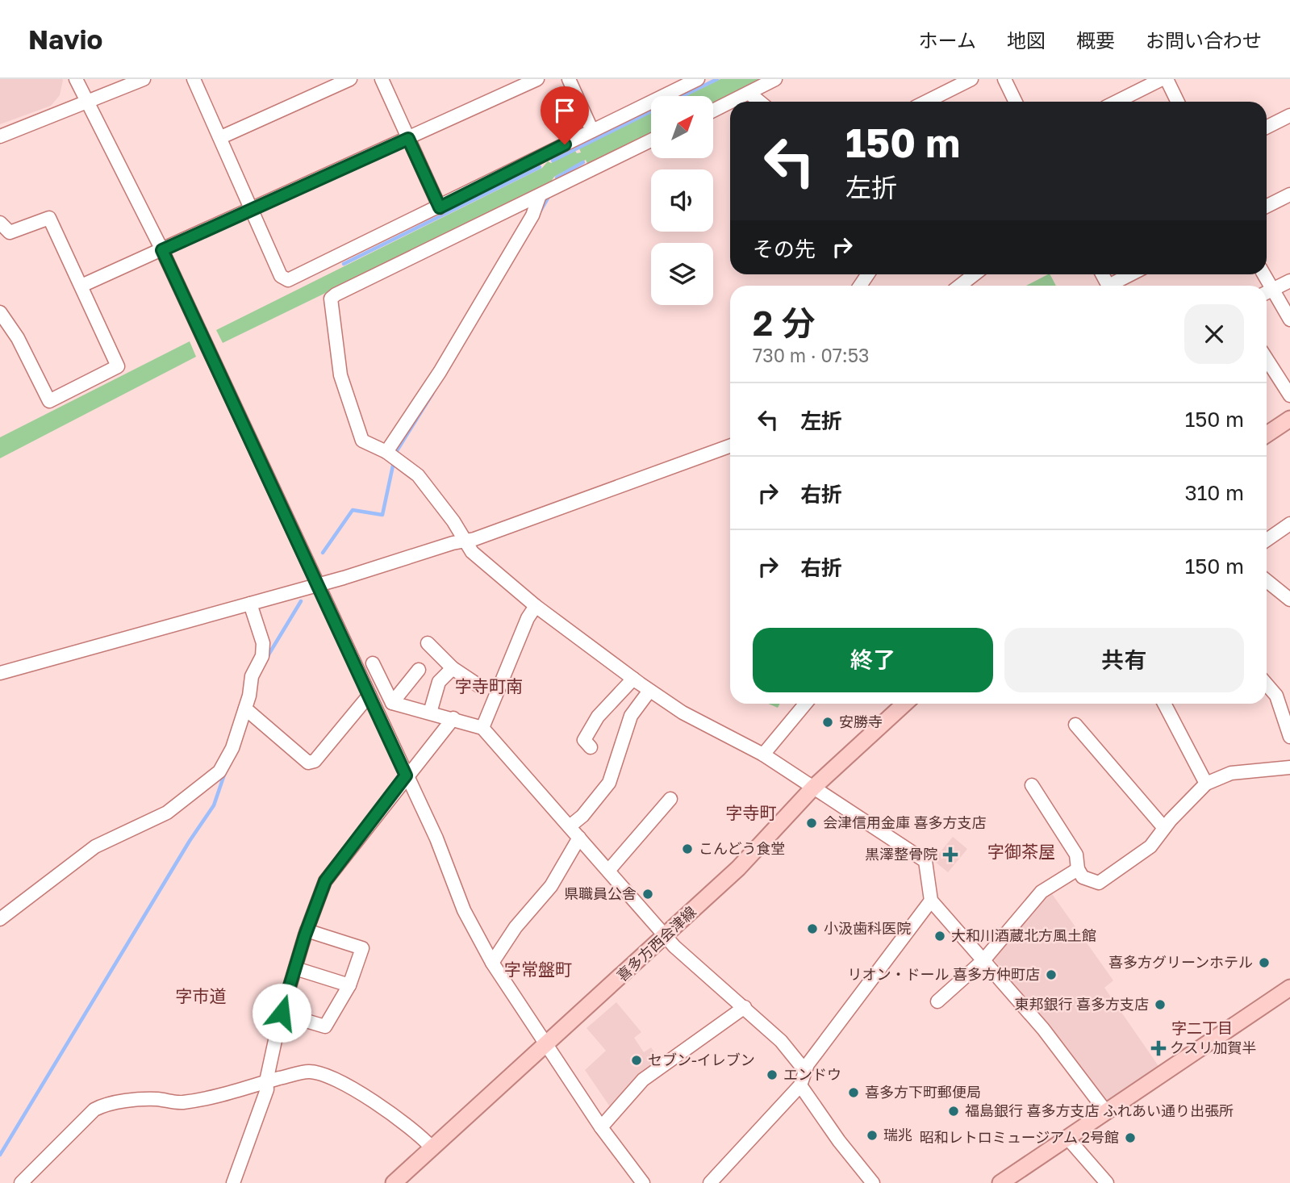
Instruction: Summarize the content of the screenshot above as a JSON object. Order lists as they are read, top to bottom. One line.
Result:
{"streets":{"main road":["喜多方西会津線"]},"districts":["字寺町南","字寺町","字御茶屋","字常盤町","字市道","字二丁目"],"places":{"other":["安勝寺","会津信用金庫 喜多方支店","こんどう食堂","県職員公舎","小汲歯科医院","大和川酒蔵北方風土館","喜多方グリーンホテル","リオン・ドール 喜多方仲町店","東邦銀行 喜多方支店","セブン-イレブン","エンドウ","喜多方下町郵便局","福島銀行 喜多方支店 ふれあい通り出張所","瑞兆","昭和レトロミュージアム 2号館"],"health":["黒澤整骨院","クスリ加賀半"]},"north":"top right","page":{"header":"Navio","nav":["ホーム","地図","概要","お問い合わせ"],"turn":["150 m","左折"],"then":"その先","heading":["2 分","730 m · 07:53"],"list":[{"name":"左折","value":"150 m"},{"name":"右折","value":"310 m"},{"name":"右折","value":"150 m"}],"buttons":["終了","共有"]}}
